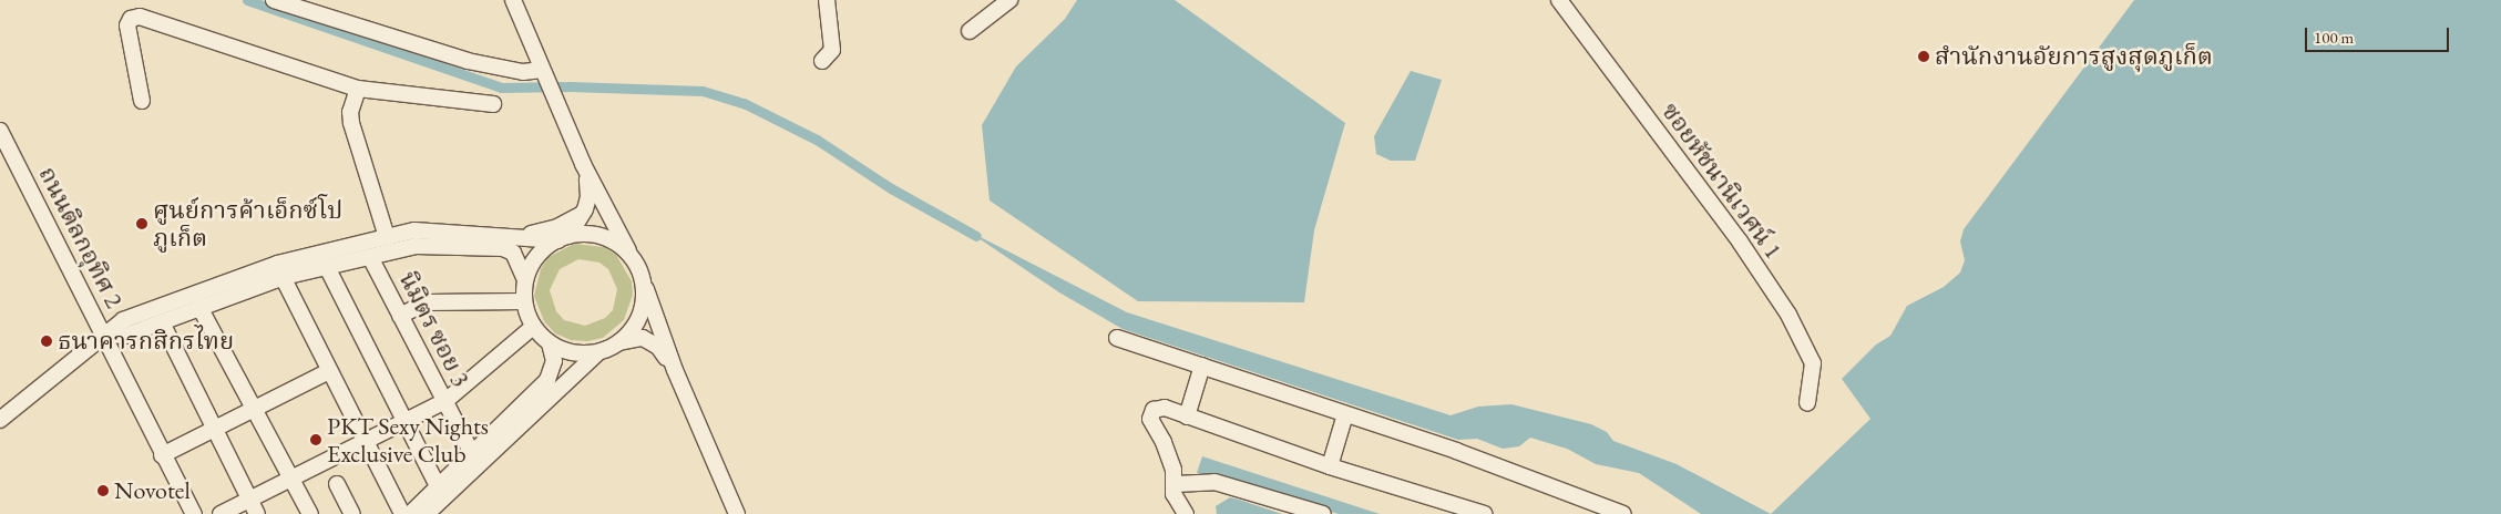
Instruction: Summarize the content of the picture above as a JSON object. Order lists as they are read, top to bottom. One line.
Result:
{"streets":{"street":["ซอยหัชนานิเวศน์ 1","ถนนติลกอุทิศ 2","นิมิตร ซอย 3"]},"places":["สำนักงานอัยการสูงสุดภูเก็ต","ศูนย์การค้าเอ็กซ์โป ภูเก็ต","ธนาคารกสิกรไทย","PKT Sexy Nights Exclusive Club","Novotel"],"scale_bar":"100 m"}
